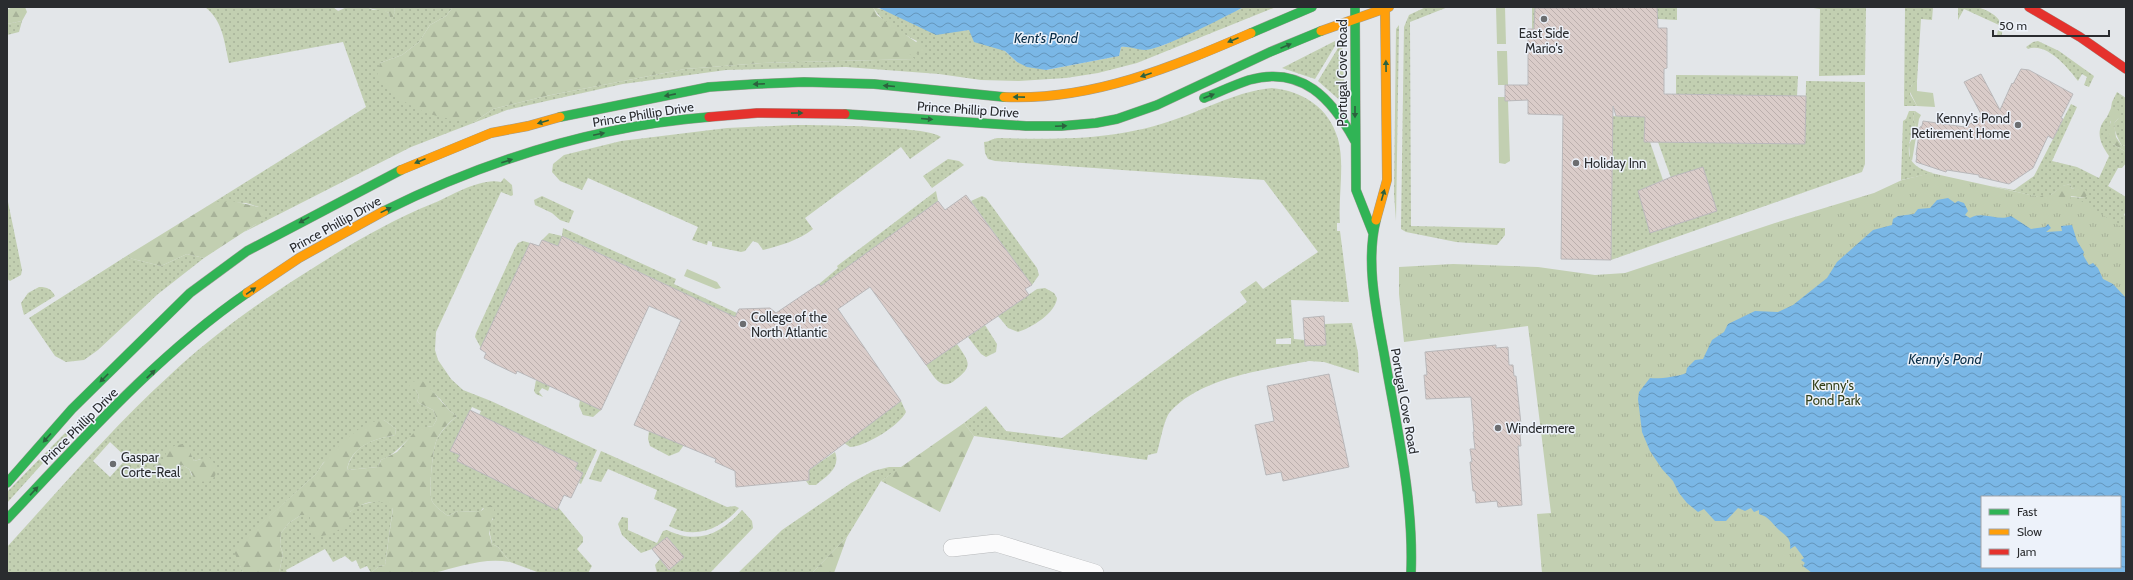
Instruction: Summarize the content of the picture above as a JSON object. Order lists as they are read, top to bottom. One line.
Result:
{"streets":{"main road":["Portugal Cove Road","Prince Phillip Drive"]},"crossings":[["Portugal Cove Road","Prince Phillip Drive"]],"water":["Kent's Pond","Kenny's Pond"],"parks":["Kenny's Pond Park"],"places":["East Side Mario's","Kenny's Pond Retirement Home","Holiday Inn","College of the North Atlantic","Windermere","Gaspar Corte-Real"],"legend":["Fast","Slow","Jam"],"scale_bar":"50 m"}
